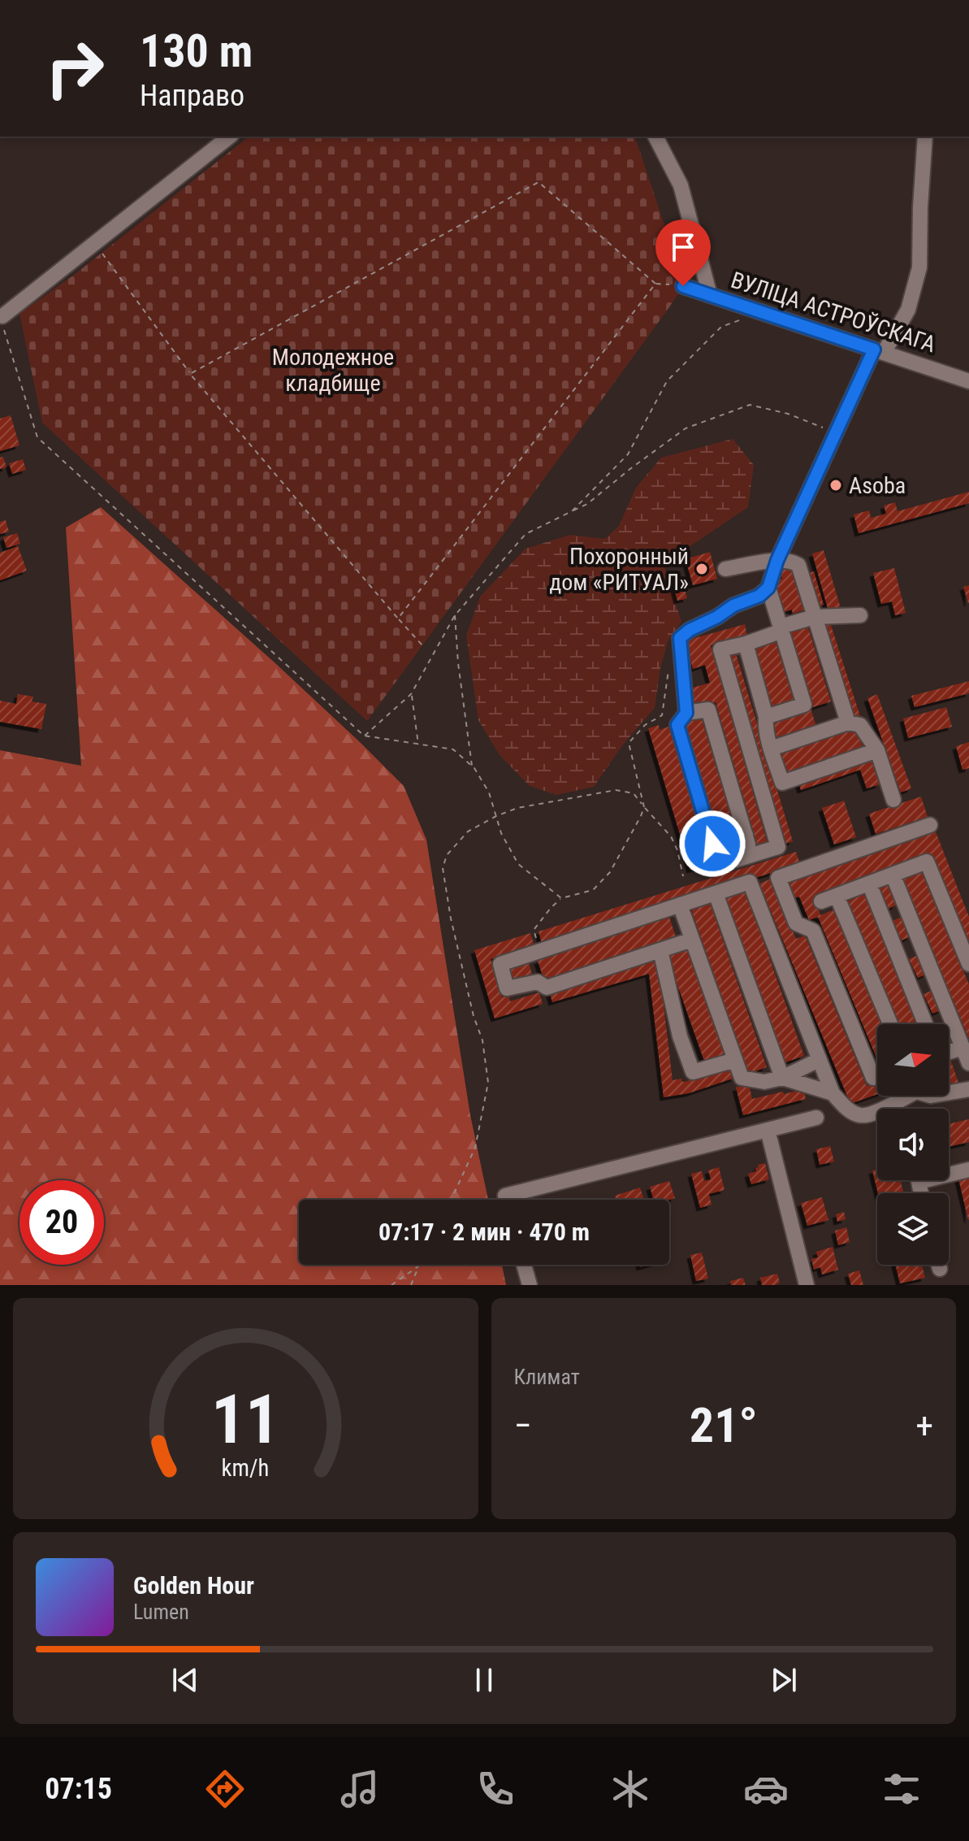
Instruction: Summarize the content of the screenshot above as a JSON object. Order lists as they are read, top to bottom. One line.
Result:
{"streets":{"street":["ВУЛІЦА АСТРОЎСКАГА"]},"parks":["Молодежное кладбище"],"places":["Asoba","Похоронный дом «РИТУАЛ»"],"north":"right","page":{"turn":["130 m","Направо"],"limit":"20","trip":"07:17 · 2 мин · 470 m","tile":"Климат","heat":["−","21°","+"],"song":["Golden Hour","Lumen"],"tabs":"07:15","gauge":["11","km/h"]}}
